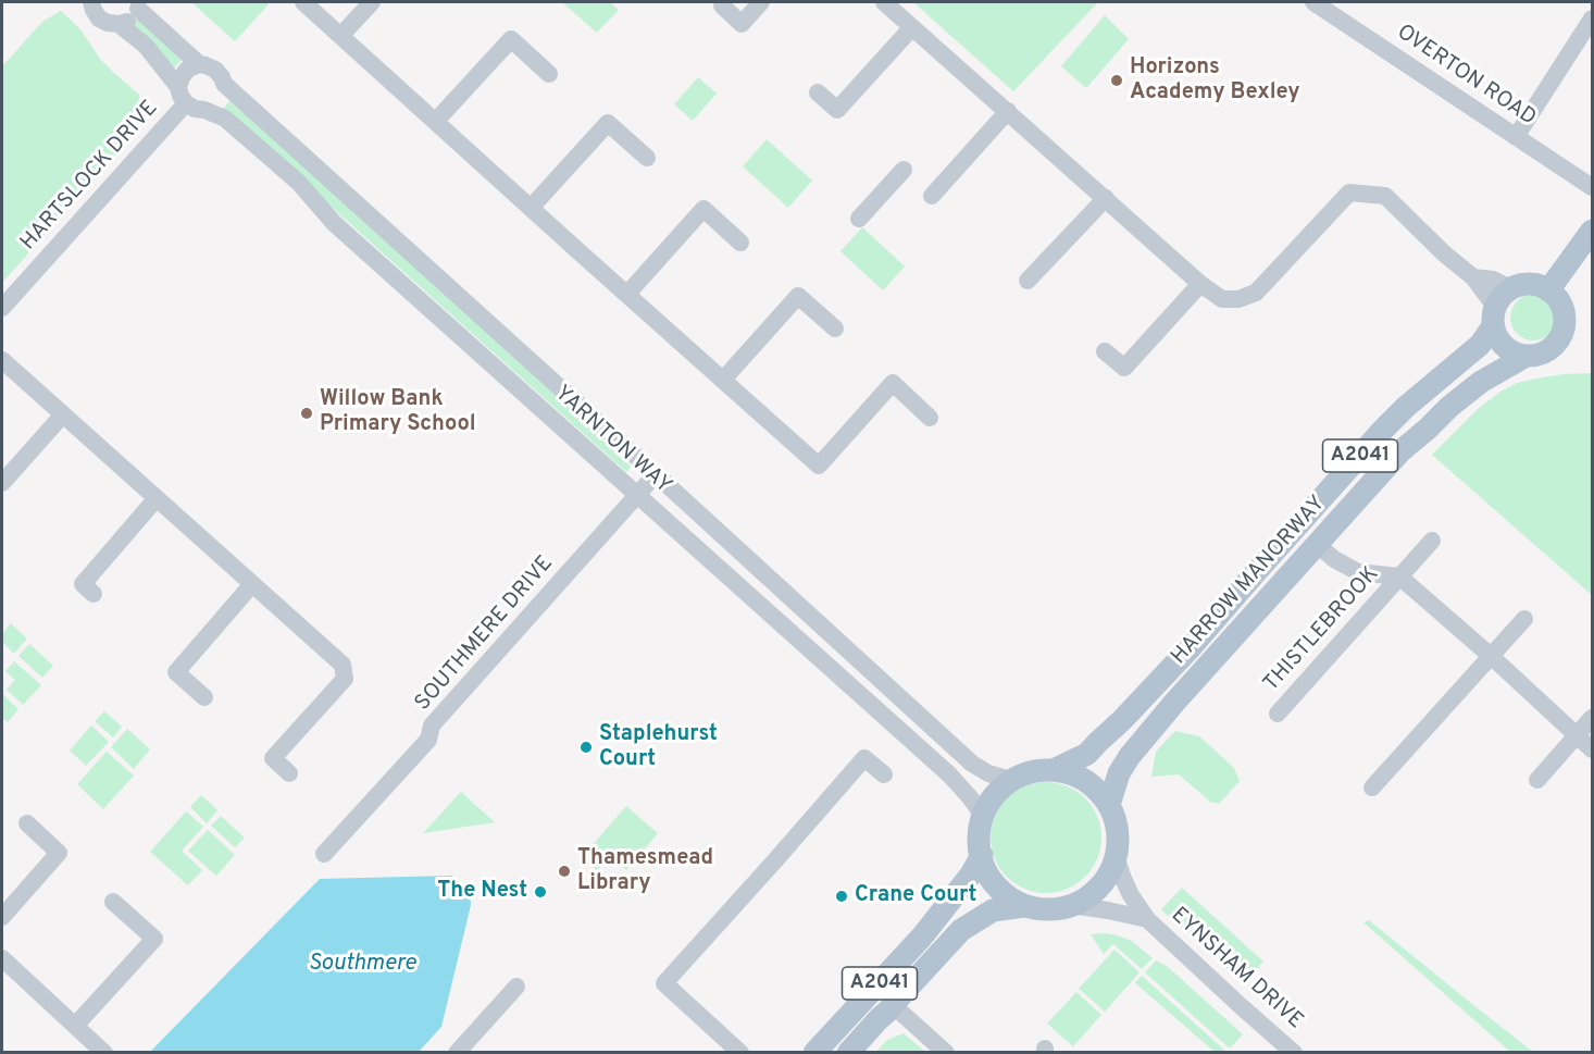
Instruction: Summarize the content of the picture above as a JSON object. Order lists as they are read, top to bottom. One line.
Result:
{"streets":{"main road":["A2041","HARROW MANORWAY"],"street":["OVERTON ROAD","HARTSLOCK DRIVE","YARNTON WAY","THISTLEBROOK","SOUTHMERE DRIVE","EYNSHAM DRIVE"]},"crossings":[["HARTSLOCK DRIVE","YARNTON WAY"],["YARNTON WAY","A2041"],["YARNTON WAY","HARROW MANORWAY"],["YARNTON WAY","SOUTHMERE DRIVE"],["YARNTON WAY","EYNSHAM DRIVE"],["A2041","HARROW MANORWAY"],["A2041","EYNSHAM DRIVE"],["HARROW MANORWAY","THISTLEBROOK"],["HARROW MANORWAY","EYNSHAM DRIVE"]],"water":["Southmere"],"places":["Horizons Academy Bexley","Willow Bank Primary School","Staplehurst Court","Thamesmead Library","The Nest","Crane Court"]}
